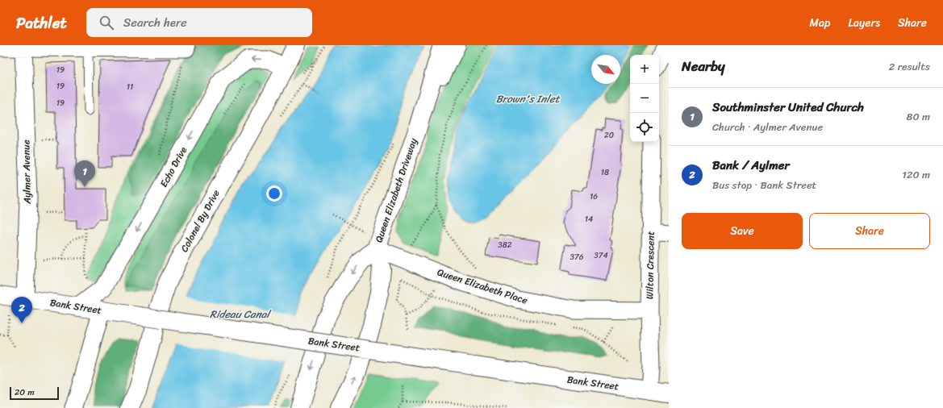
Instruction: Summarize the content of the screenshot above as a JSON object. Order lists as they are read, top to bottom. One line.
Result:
{"streets":{"main road":["Queen Elizabeth Driveway","Colonel By Drive","Bank Street"],"street":["Echo Drive","Aylmer Avenue","Wilton Crescent","Queen Elizabeth Place"]},"crossings":[["Echo Drive","Colonel By Drive"],["Echo Drive","Bank Street"],["Aylmer Avenue","Bank Street"],["Queen Elizabeth Driveway","Queen Elizabeth Place"],["Wilton Crescent","Queen Elizabeth Place"],["Wilton Crescent","Bank Street"]],"one_way":["Echo Drive"],"water":["Brown's Inlet","Rideau Canal"],"house_numbers":["19","19","11","19","20","18","16","14","382","374","376"],"scale_bar":"20 m","north":"bottom right","page":{"header":"Pathlet","search":"Search here","nav":["Map","Layers","Share"],"heading":["Nearby","2 results"],"map_buttons":["+","−"],"list":[{"mark":"1","name":"Southminster United Church","note":"Church · Aylmer Avenue","value":"80 m"},{"mark":"2","name":"Bank / Aylmer","note":"Bus stop · Bank Street","value":"120 m"}],"pins":["1","2"],"buttons":["Save","Share"],"scale":"20 m"}}
